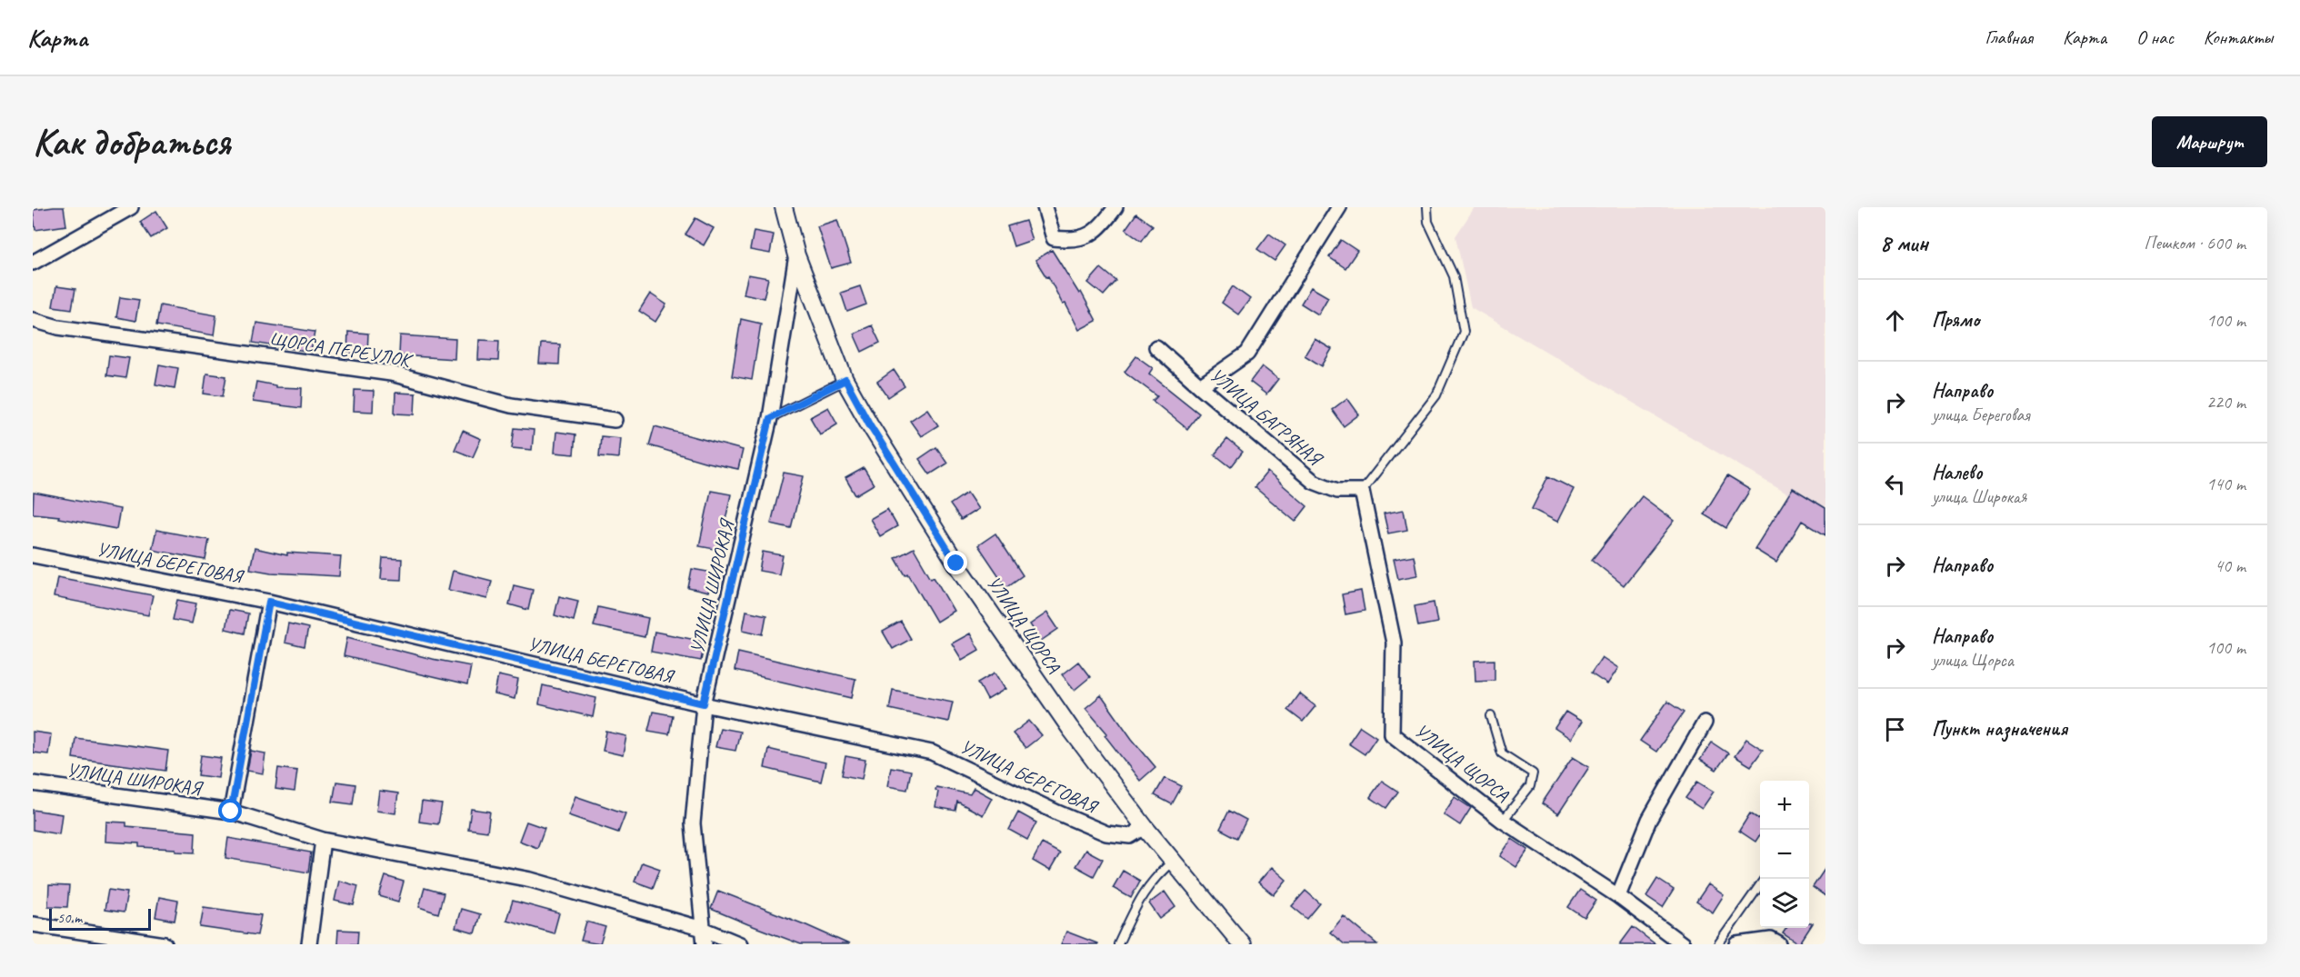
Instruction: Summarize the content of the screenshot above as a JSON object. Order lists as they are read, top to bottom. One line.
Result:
{"streets":{"street":["ЩОРСА ПЕРЕУЛОК","УЛИЦА БАГРЯНАЯ","УЛИЦА БЕРЕГОВАЯ","УЛИЦА ШИРОКАЯ","УЛИЦА ЩОРСА"]},"crossings":[["УЛИЦА БАГРЯНАЯ","УЛИЦА ЩОРСА"],["УЛИЦА БЕРЕГОВАЯ","УЛИЦА ШИРОКАЯ"],["УЛИЦА БЕРЕГОВАЯ","УЛИЦА ЩОРСА"],["УЛИЦА ШИРОКАЯ","УЛИЦА ЩОРСА"]],"scale_bar":"50 m","page":{"header":"Карта","nav":["Главная","Карта","О нас","Контакты"],"buttons":"Маршрут","title":"Как добраться","heading":["8 мин","Пешком · 600 m"],"list":[["Прямо","100 m"],["Направо","улица Береговая","220 m"],["Налево","улица Широкая","140 m"],["Направо","40 m"],["Направо","улица Щорса","100 m"],"Пункт назначения"],"map_buttons":["+","−"],"scale":"50 m"}}
